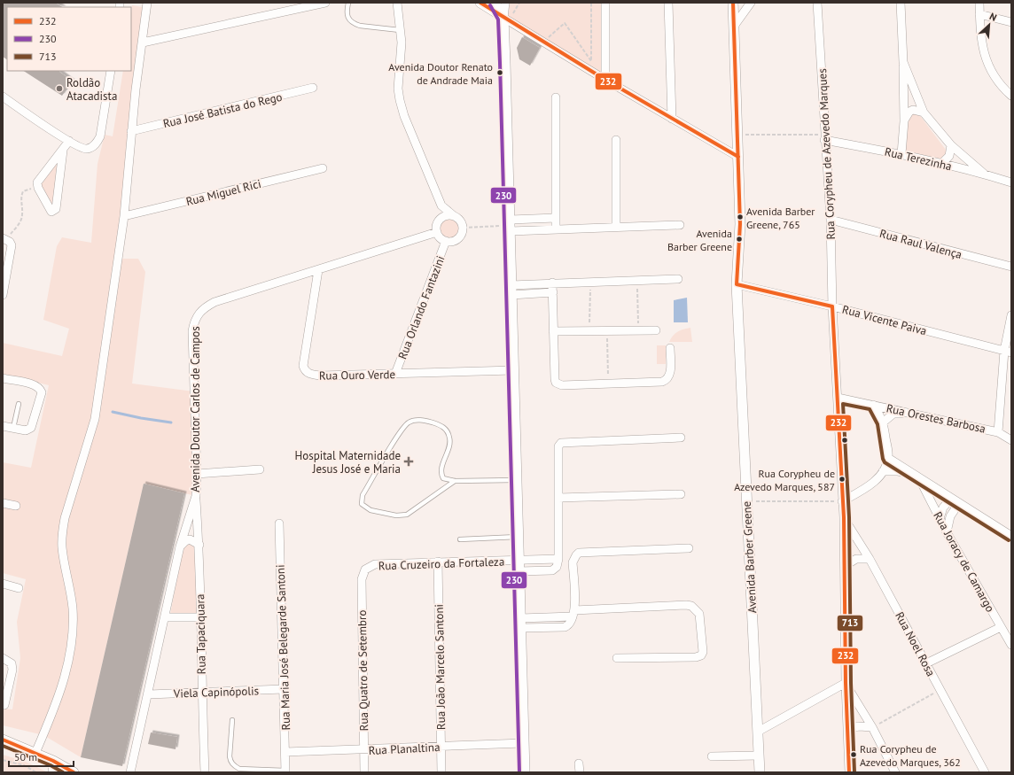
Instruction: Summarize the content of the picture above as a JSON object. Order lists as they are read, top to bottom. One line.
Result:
{"streets":{"street":["Rua José Batista do Rego","Rua Corypheu de Azevedo Marques","Rua Terezinha","Rua Miguel Rici","Rua Raul Valença","Rua Orlando Fantazini","Rua Vicente Paiva","Rua Ouro Verde","Avenida Doutor Carlos de Campos","Rua Orestes Barbosa","Avenida Barber Greene","Rua Joracy de Camargo","Rua Cruzeiro da Fortaleza","Rua Tapaciquara","Rua Noel Rosa","Rua Maria José Belegarde Santoni","Rua João Marcelo Santoni","Rua Quatro de Setembro","Viela Capinópolis","Rua Planaltina"]},"crossings":[["Rua Corypheu de Azevedo Marques","Rua Terezinha"],["Rua Corypheu de Azevedo Marques","Rua Raul Valença"],["Rua Corypheu de Azevedo Marques","Rua Vicente Paiva"],["Rua Corypheu de Azevedo Marques","Rua Orestes Barbosa"],["Rua Corypheu de Azevedo Marques","Rua Noel Rosa"],["Rua Orlando Fantazini","Rua Ouro Verde"],["Rua Orlando Fantazini","Avenida Doutor Carlos de Campos"],["Rua Vicente Paiva","Avenida Barber Greene"],["Rua Ouro Verde","Avenida Doutor Carlos de Campos"],["Avenida Doutor Carlos de Campos","Rua Tapaciquara"],["Avenida Doutor Carlos de Campos","Viela Capinópolis"],["Rua Cruzeiro da Fortaleza","Rua João Marcelo Santoni"],["Rua Cruzeiro da Fortaleza","Rua Quatro de Setembro"],["Rua Tapaciquara","Viela Capinópolis"],["Rua Maria José Belegarde Santoni","Viela Capinópolis"],["Rua Maria José Belegarde Santoni","Rua Planaltina"],["Rua João Marcelo Santoni","Rua Planaltina"],["Rua Quatro de Setembro","Rua Planaltina"]],"places":{"other":["Avenida Doutor Renato de Andrade Maia","Roldão Atacadista","Avenida Barber Greene, 765","Avenida Barber Greene","Rua Corypheu de Azevedo Marques, 587","Rua Corypheu de Azevedo Marques, 362"],"health":["Hospital Maternidade Jesus José e Maria"]},"lines":["transit line 232","transit line 230","transit line 713"],"legend":["232","230","713"],"scale_bar":"50 m","north":"top right"}
